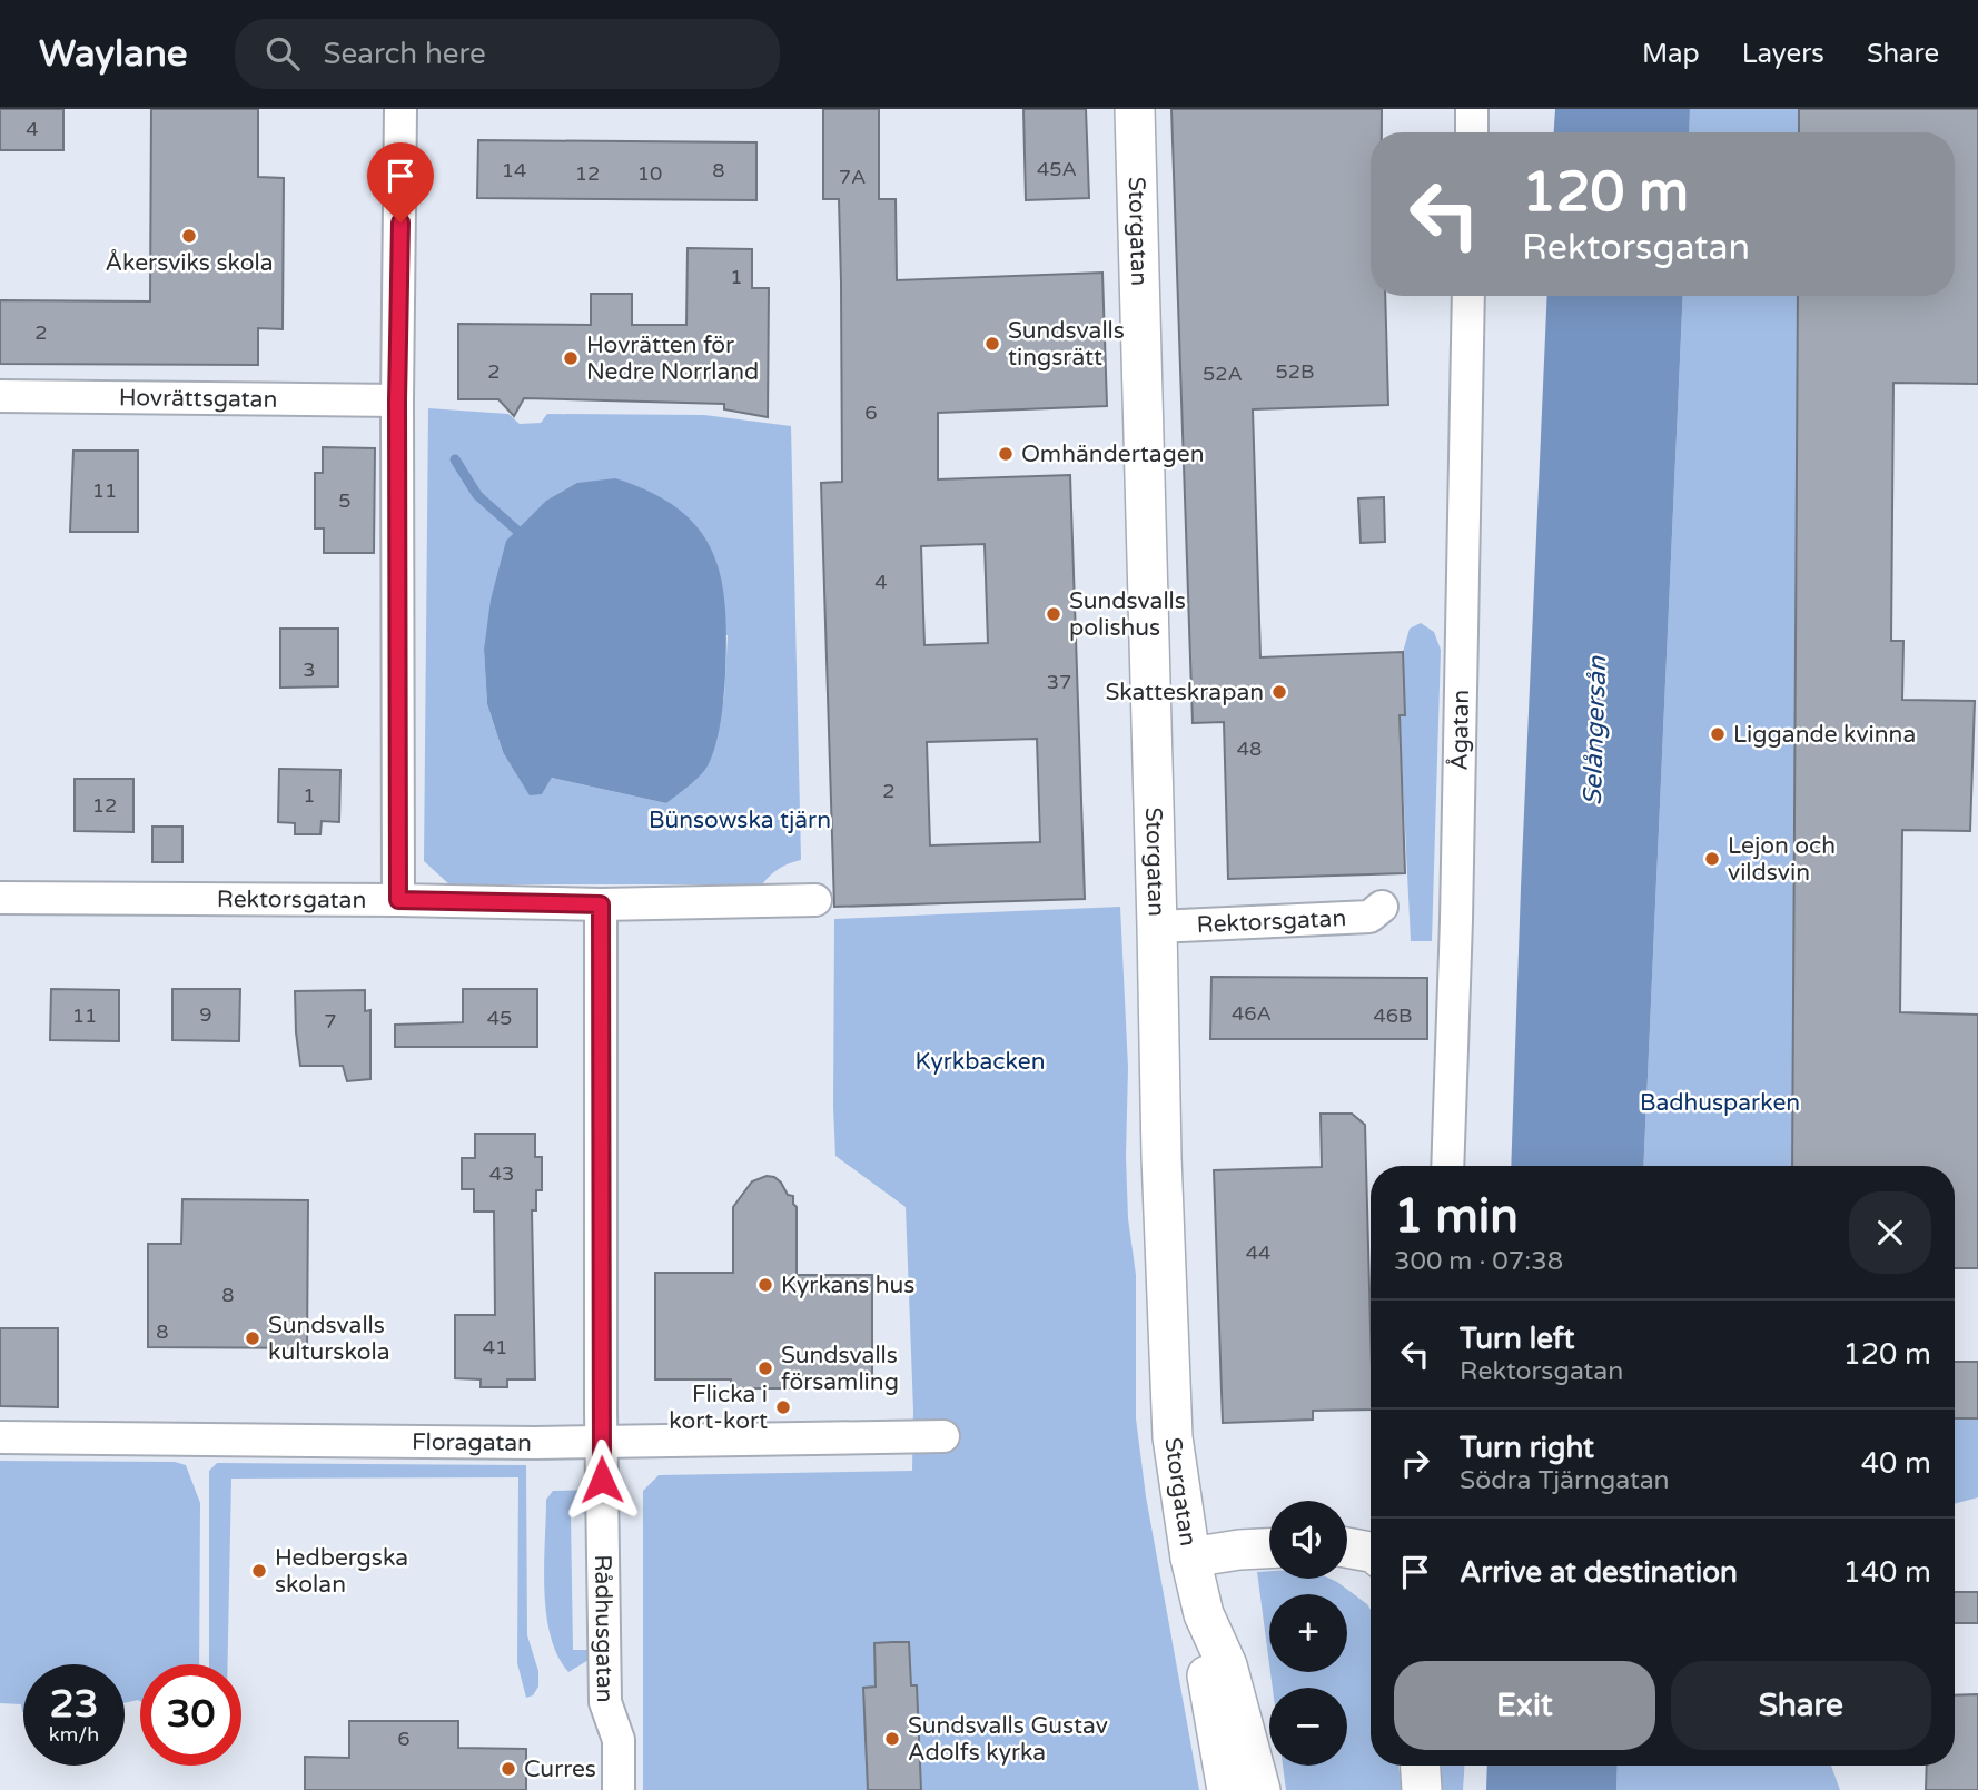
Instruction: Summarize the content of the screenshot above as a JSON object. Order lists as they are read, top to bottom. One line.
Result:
{"streets":{"street":["Storgatan","Hovrättsgatan","Ågatan","Rektorsgatan","Floragatan","Rådhusgatan"]},"crossings":[["Storgatan","Rektorsgatan"],["Rektorsgatan","Rådhusgatan"],["Floragatan","Rådhusgatan"]],"water":["Selångersån"],"parks":["Bünsowska tjärn","Kyrkbacken","Badhusparken"],"places":["Åkersviks skola","Sundsvalls tingsrätt","Hovrätten för Nedre Norrland","Omhändertagen","Sundsvalls polishus","Skatteskrapan","Liggande kvinna","Lejon och vildsvin","Kyrkans hus","Sundsvalls kulturskola","Sundsvalls församling","Flicka i kort-kort","Hedbergska skolan","Sundsvalls Gustav Adolfs kyrka","Curres"],"house_numbers":["4","45A","14","8","12","10","7A","1","2","2","52B","52A","6","11","5","4","3","37","48","2","1","12","46A","9","11","46B","45","7","43","44","8","8","41","6"],"page":{"header":"Waylane","search":"Search here","nav":["Map","Layers","Share"],"turn":["120 m","Rektorsgatan"],"heading":["1 min","300 m · 07:38"],"list":[{"name":"Turn left","note":"Rektorsgatan","value":"120 m"},{"name":"Turn right","note":"Södra Tjärngatan","value":"40 m"},{"name":"Arrive at destination","value":"140 m"}],"map_buttons":["+","−"],"buttons":["Exit","Share"],"speed":"23 km/h","limit":"30"}}
